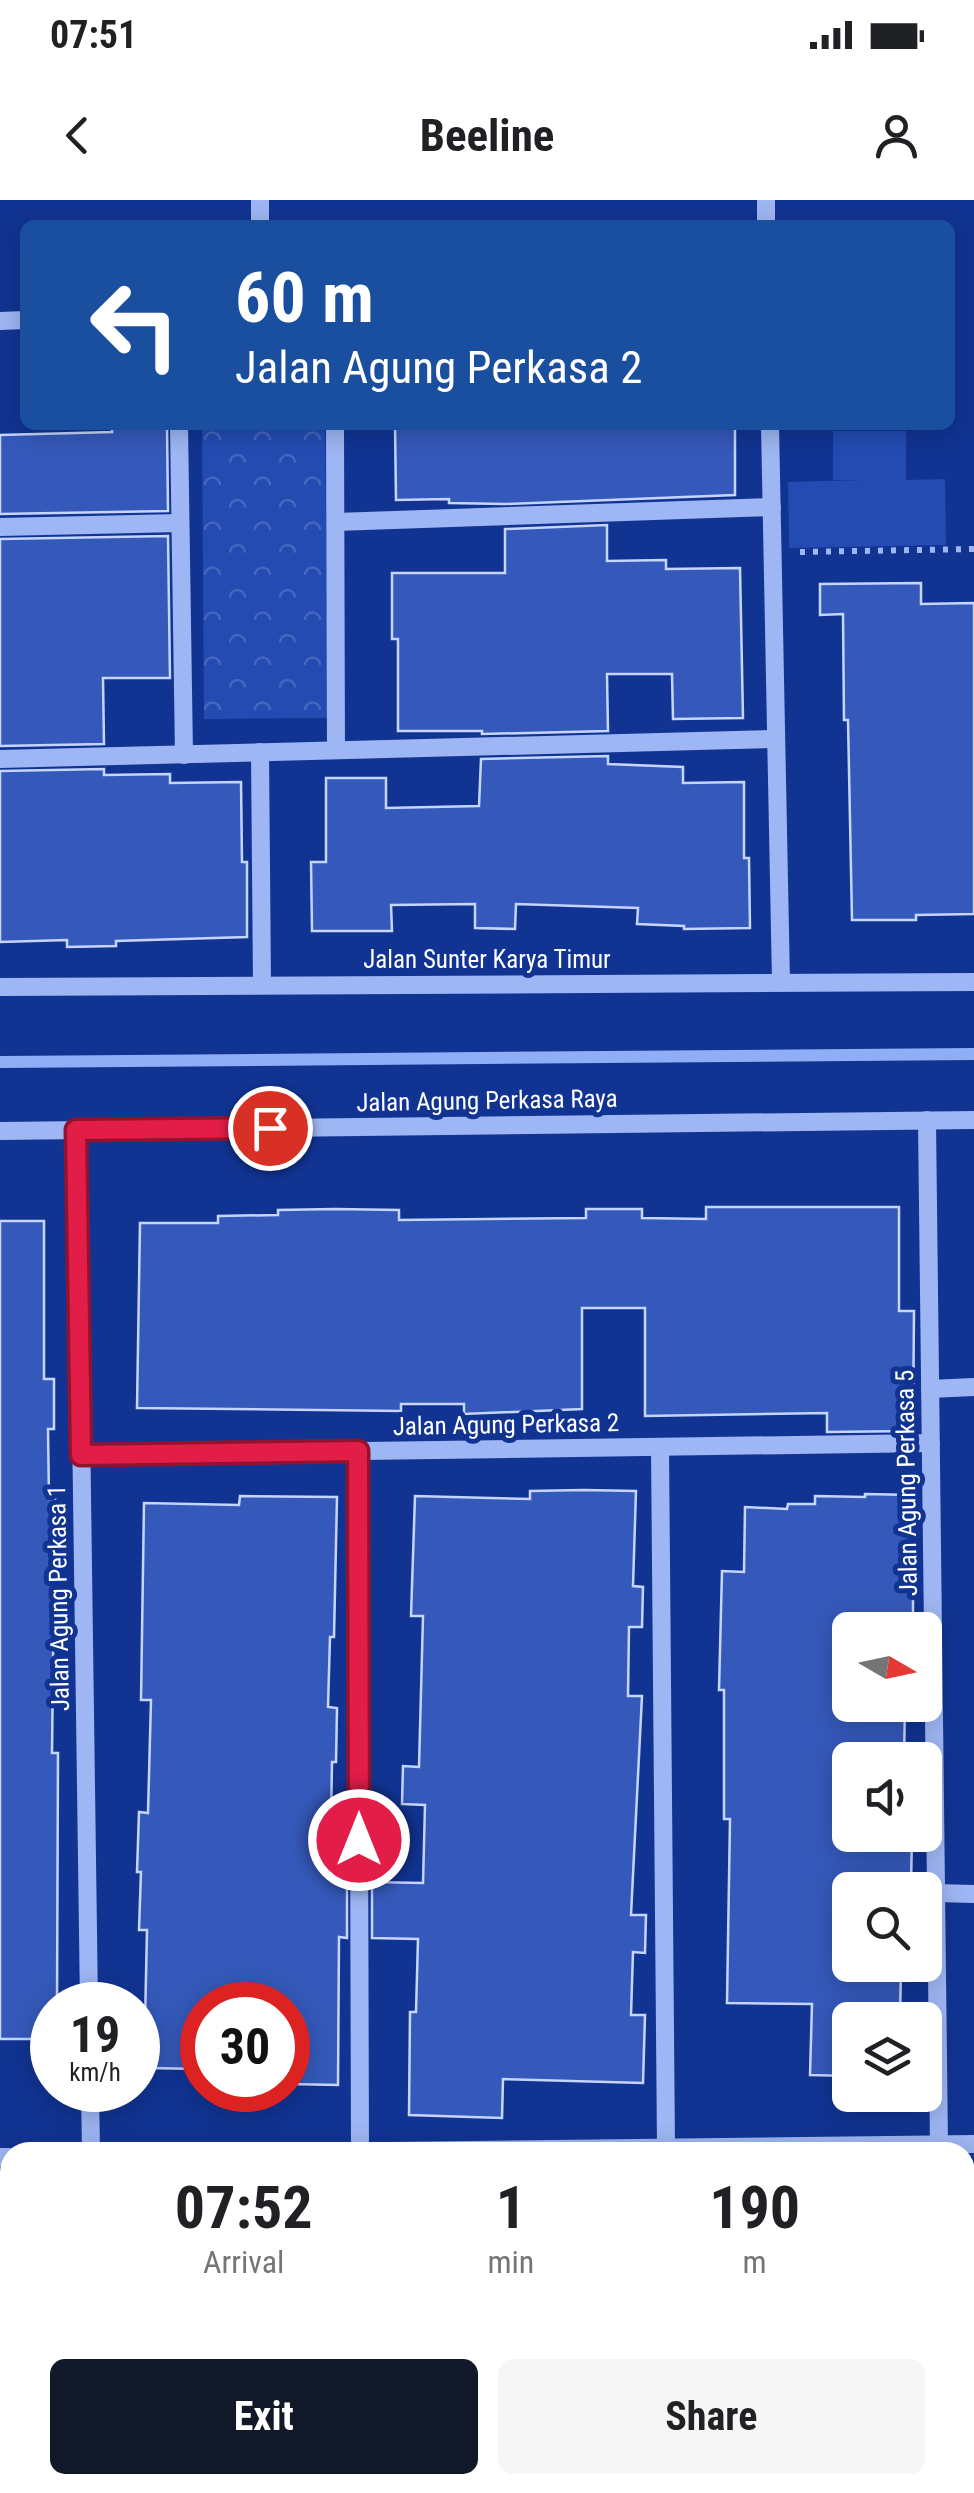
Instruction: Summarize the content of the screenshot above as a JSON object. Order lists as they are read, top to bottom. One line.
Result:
{"streets":{"street":["Jalan Sunter Karya Timur","Jalan Agung Perkasa Raya","Jalan Agung Perkasa 2","Jalan Agung Perkasa 5","Jalan Agung Perkasa 1"]},"crossings":[["Jalan Agung Perkasa Raya","Jalan Agung Perkasa 5"],["Jalan Agung Perkasa Raya","Jalan Agung Perkasa 1"],["Jalan Agung Perkasa 2","Jalan Agung Perkasa 5"],["Jalan Agung Perkasa 2","Jalan Agung Perkasa 1"]],"north":"right","page":{"status":"07:51","header":"Beeline","turn":["60 m","Jalan Agung Perkasa 2"],"speed":"19 km/h","limit":"30","eta":["07:52","Arrival","1","min","190","m"],"buttons":["Exit","Share"]}}
